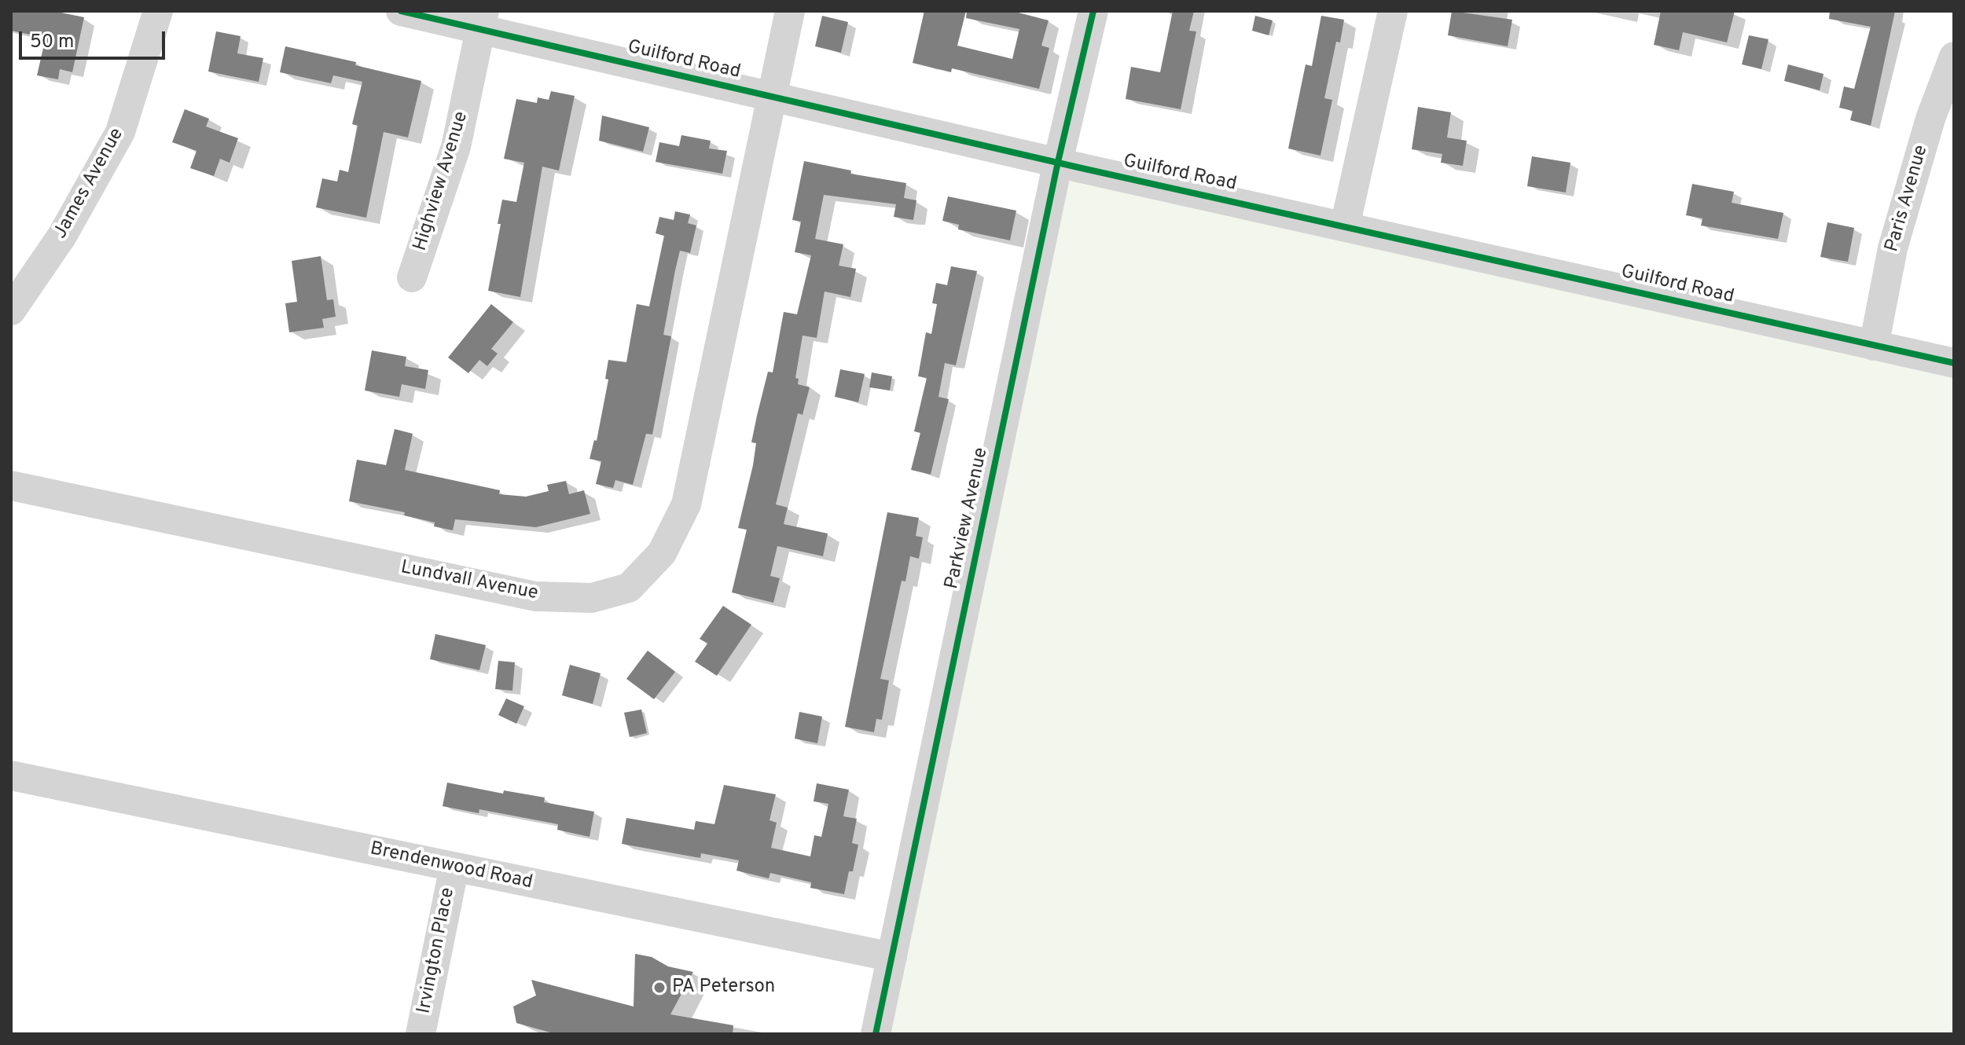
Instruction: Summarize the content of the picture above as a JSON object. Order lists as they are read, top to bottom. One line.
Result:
{"streets":{"street":["Guilford Road","Highview Avenue","James Avenue","Paris Avenue","Parkview Avenue","Lundvall Avenue","Brendenwood Road","Irvington Place"]},"crossings":[["Guilford Road","Highview Avenue"],["Guilford Road","Paris Avenue"],["Guilford Road","Parkview Avenue"],["Guilford Road","Lundvall Avenue"],["Parkview Avenue","Brendenwood Road"],["Brendenwood Road","Irvington Place"]],"places":["PA Peterson"],"scale_bar":"50 m"}
